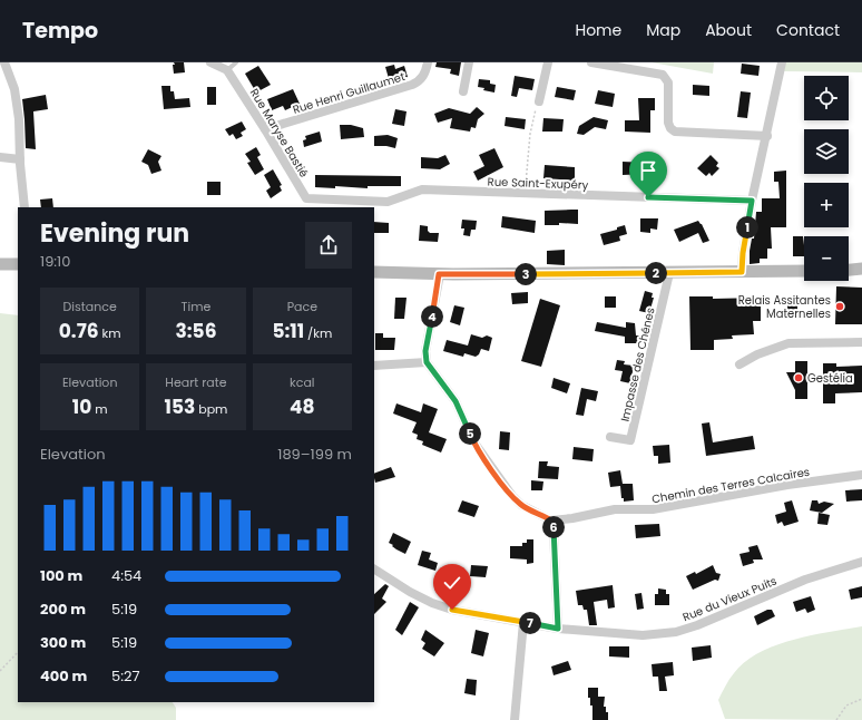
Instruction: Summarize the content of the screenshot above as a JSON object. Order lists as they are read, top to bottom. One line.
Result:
{"streets":{"street":["Rue Henri Guillaumet","Rue Maryse Bastié","Rue Saint-Exupéry","Impasse des Chênes","Chemin des Terres Calcaires","Rue du Vieux Puits"]},"crossings":[["Rue Henri Guillaumet","Rue Maryse Bastié"],["Rue Maryse Bastié","Rue Saint-Exupéry"]],"places":["Relais Assitantes Maternelles","Gestélia"],"page":{"header":"Tempo","nav":["Home","Map","About","Contact"],"map_buttons":["+","−"],"heading":["Evening run","19:10"],"pins":["1","2","3","4","5","6","7"],"stats":[["Distance","0.76 km"],["Time","3:56"],["Pace","5:11 /km"],["Elevation","10 m"],["Heart rate","153 bpm"],["kcal","48"]],"chart":["Elevation","189–199 m"],"list":[{"name":"100 m","note":"4:54"},{"name":"200 m","note":"5:19"},{"name":"300 m","note":"5:19"},{"name":"400 m","note":"5:27"}]}}
